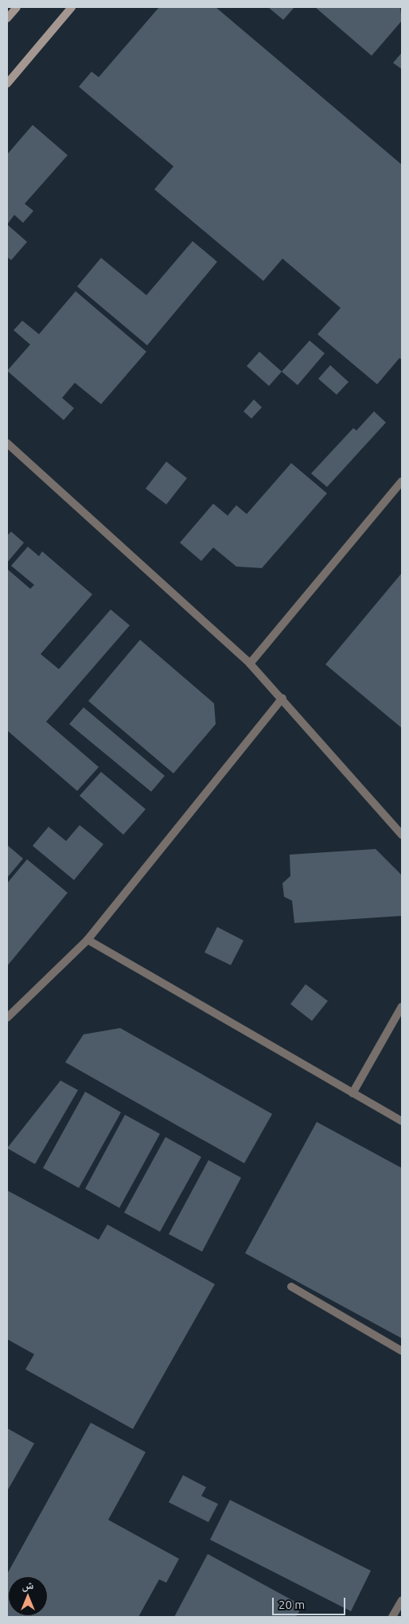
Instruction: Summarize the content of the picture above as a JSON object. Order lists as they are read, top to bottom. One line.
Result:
{"scale_bar":"20 m","north":"top"}
